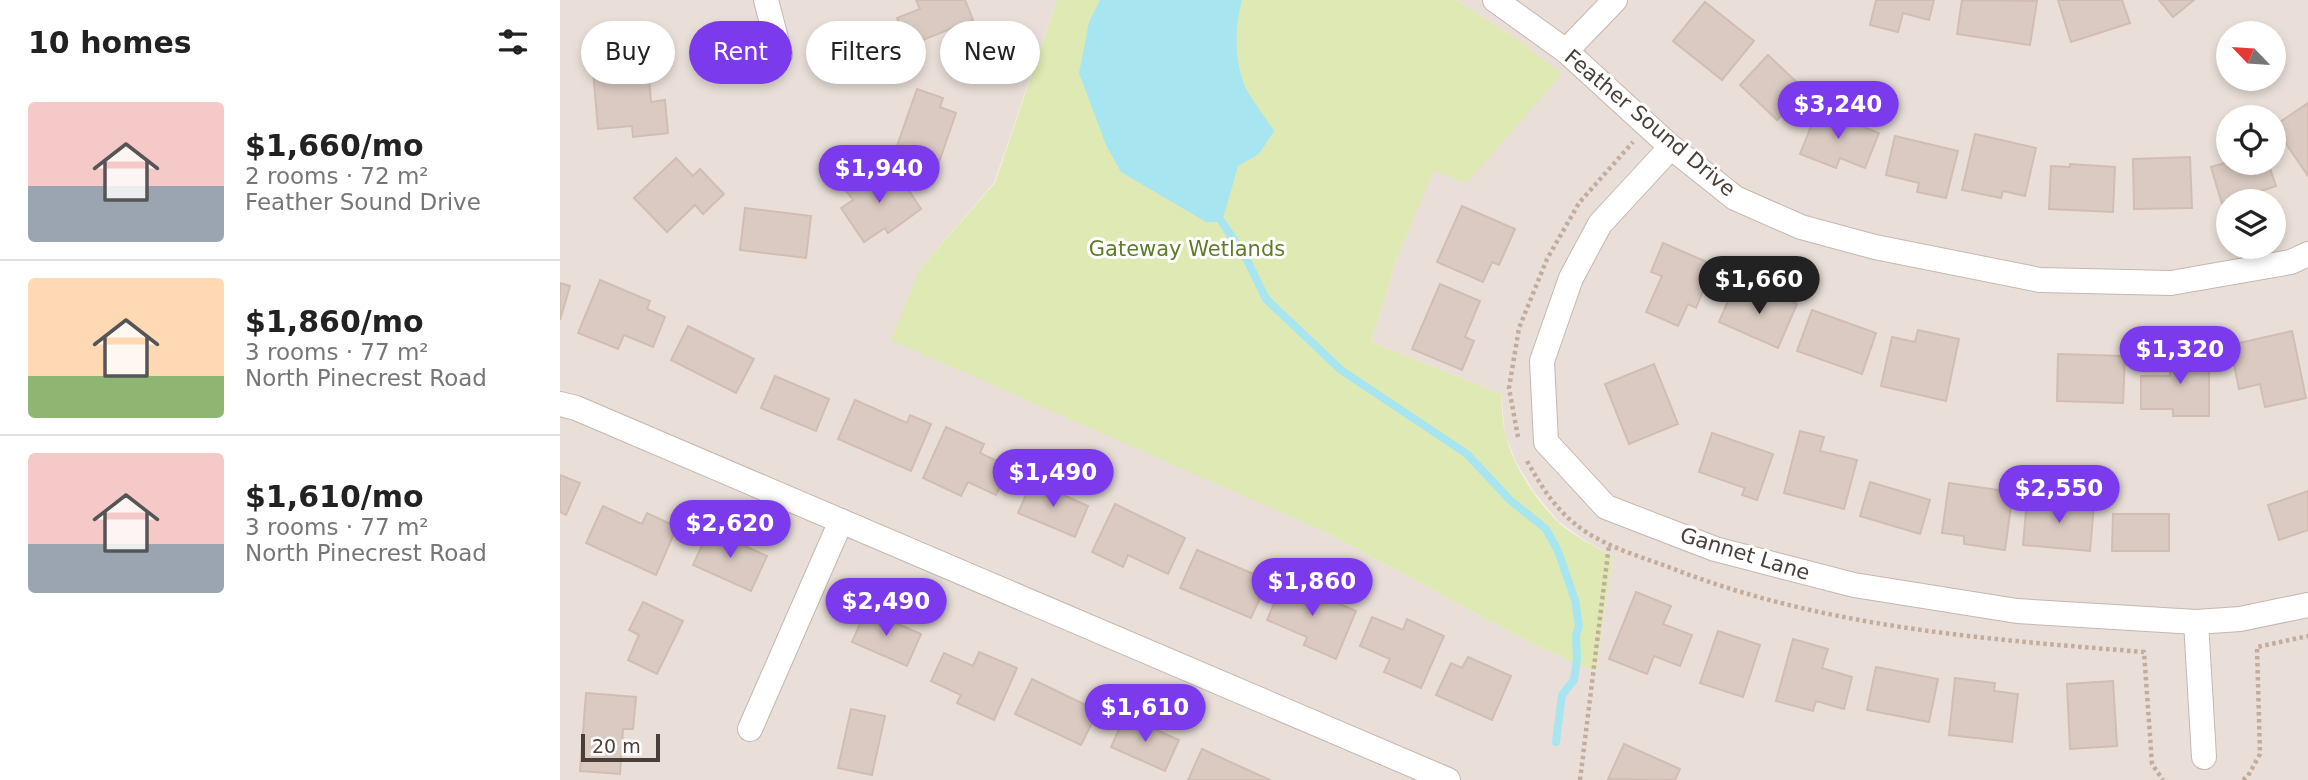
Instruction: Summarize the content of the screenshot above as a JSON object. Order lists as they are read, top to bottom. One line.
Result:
{"streets":{"street":["Feather Sound Drive","Gannet Lane"]},"crossings":[["Feather Sound Drive","Gannet Lane"]],"parks":["Gateway Wetlands"],"scale_bar":"20 m","north":"top left","page":{"heading":"10 homes","chip":["Buy","Rent","Filters","New"],"price":["$3,240","$1,940","$1,660","$1,320","$1,490","$2,550","$2,620","$1,860","$2,490","$1,610"],"list":[{"name":"$1,660/mo","note":"2 rooms · 72 m² · Feather Sound Drive"},{"name":"$1,860/mo","note":"3 rooms · 77 m² · North Pinecrest Road"},{"name":"$1,610/mo","note":"3 rooms · 77 m² · North Pinecrest Road"}],"scale":"20 m"}}
